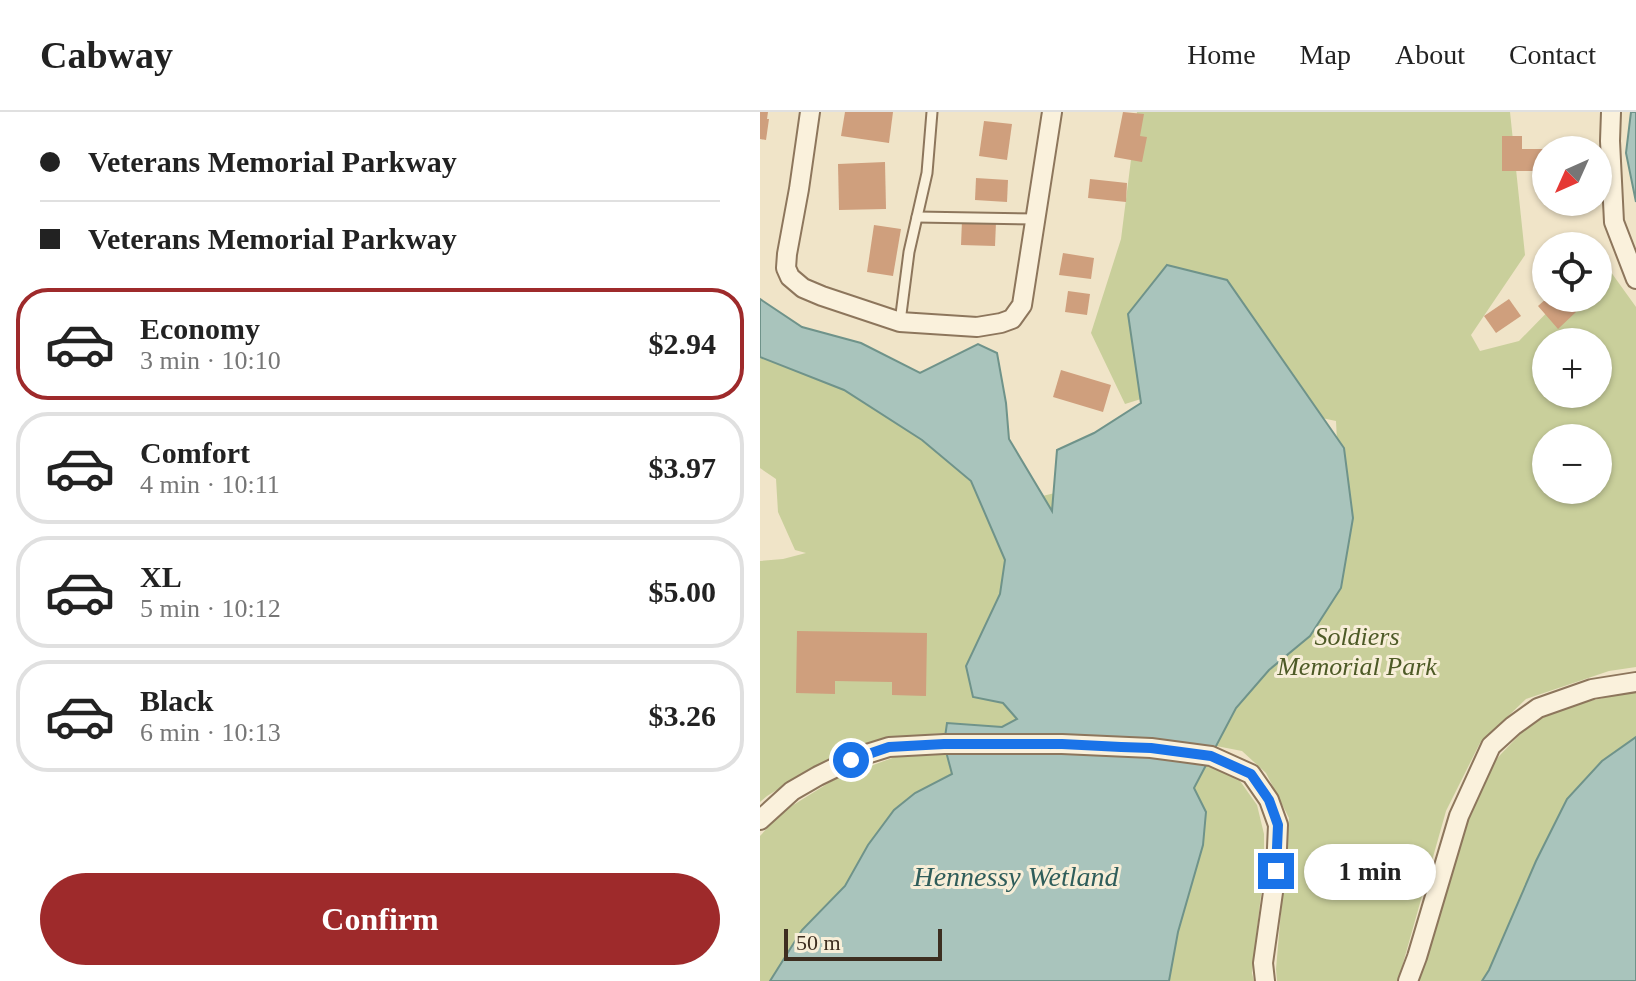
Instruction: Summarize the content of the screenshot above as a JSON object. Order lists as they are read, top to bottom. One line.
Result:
{"water":["Hennessy Wetland"],"parks":["Soldiers Memorial Park"],"scale_bar":"50 m","north":"bottom left","page":{"header":"Cabway","nav":["Home","Map","About","Contact"],"banner":["Veterans Memorial Parkway","Veterans Memorial Parkway"],"map_buttons":["+","−"],"list":[{"name":"Economy","note":"3 min · 10:10","value":"$2.94"},{"name":"Comfort","note":"4 min · 10:11","value":"$3.97"},{"name":"XL","note":"5 min · 10:12","value":"$5.00"},{"name":"Black","note":"6 min · 10:13","value":"$3.26"}],"bubble":"1 min","buttons":"Confirm","scale":"50 m"}}
